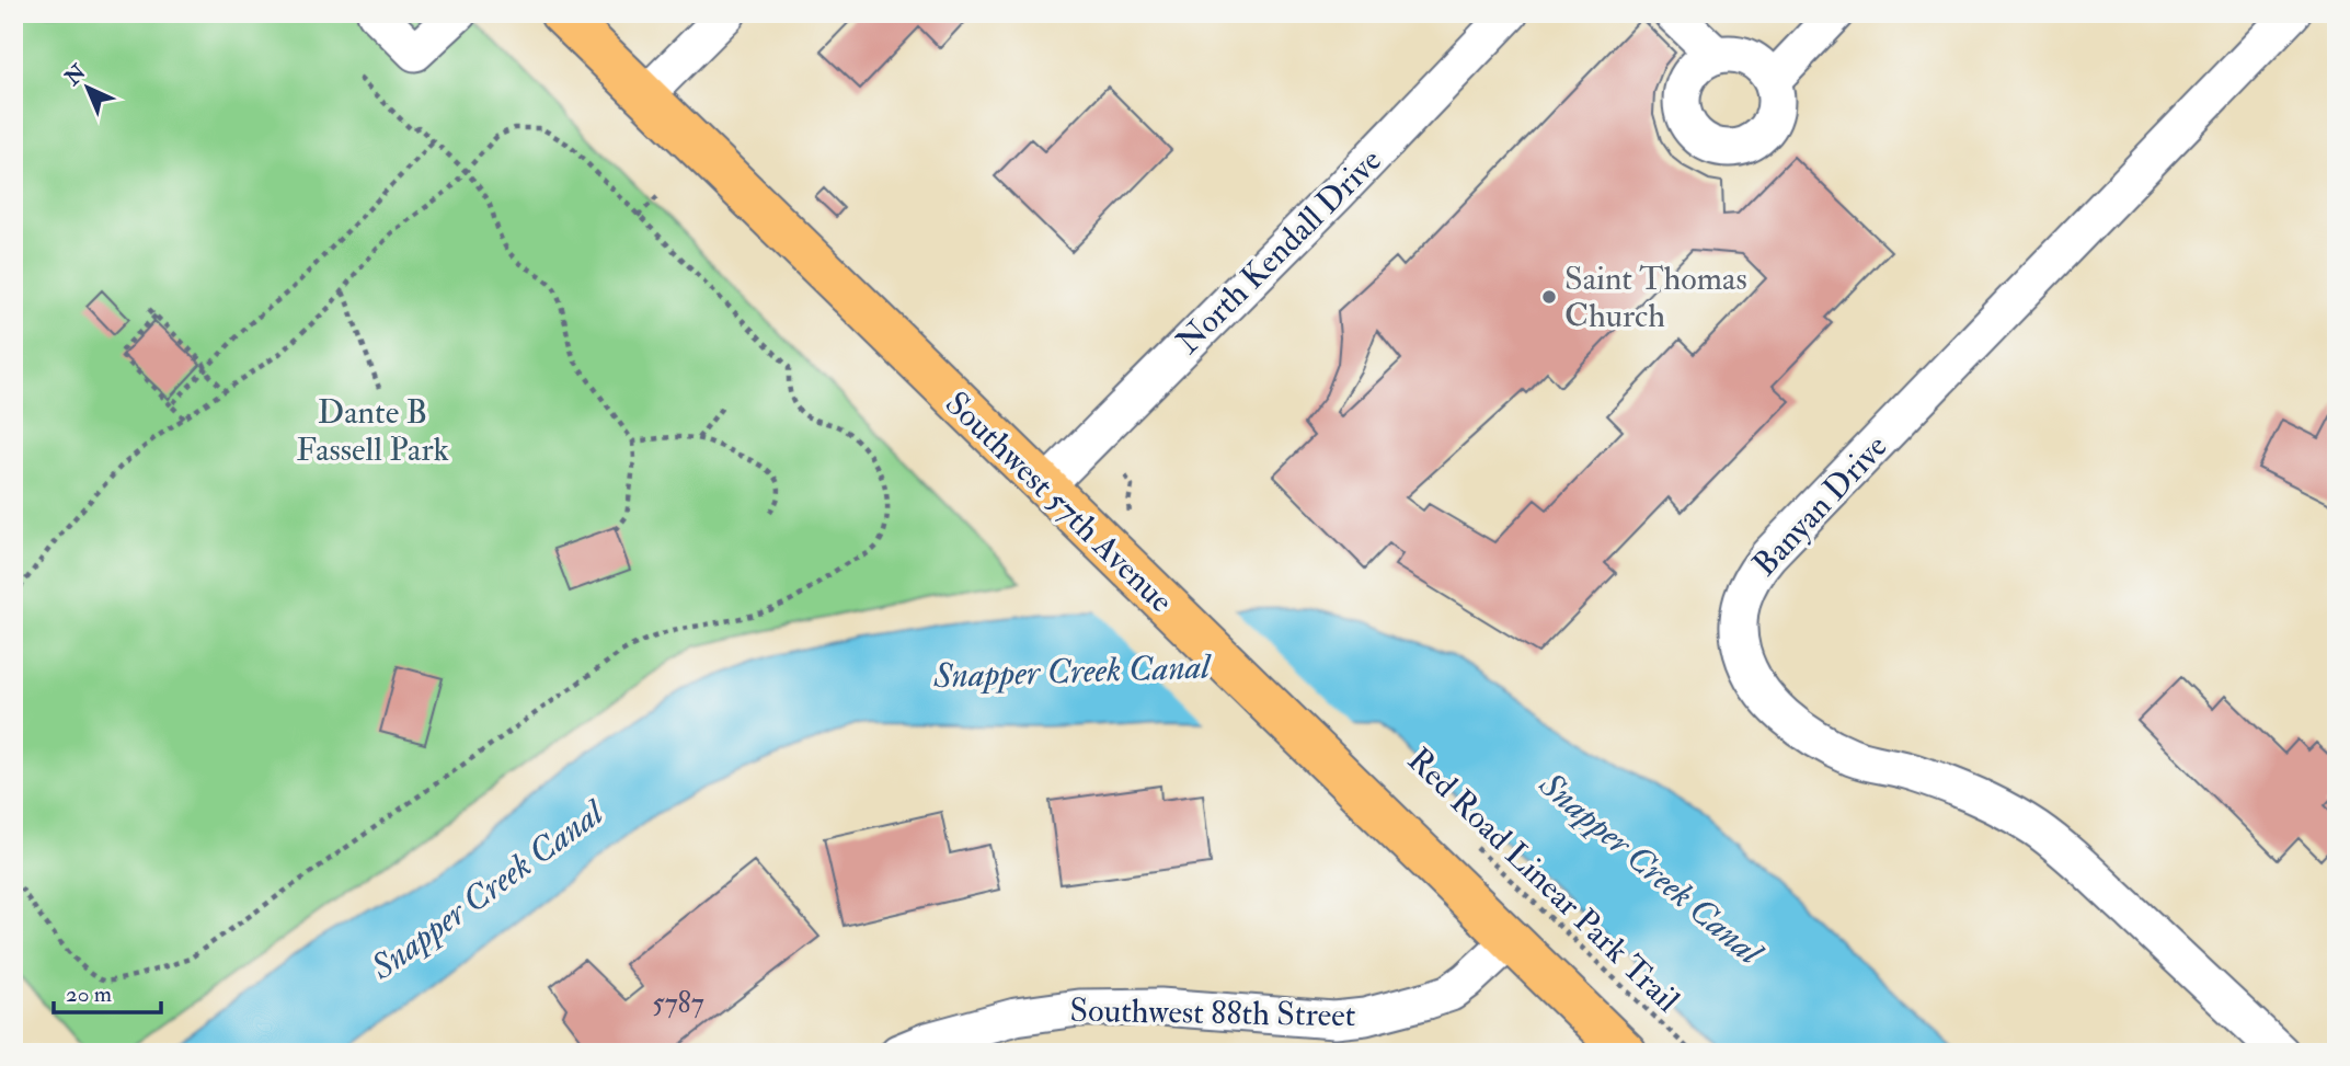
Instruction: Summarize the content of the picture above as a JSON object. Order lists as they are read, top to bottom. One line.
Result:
{"streets":{"main road":["Southwest 57th Avenue"],"street":["North Kendall Drive","Banyan Drive","Southwest 88th Street"],"path":["Red Road Linear Park Trail"]},"crossings":[["North Kendall Drive","Southwest 57th Avenue"],["Southwest 57th Avenue","Southwest 88th Street"]],"water":["Snapper Creek Canal"],"parks":["Dante B Fassell Park"],"places":["Saint Thomas Church"],"house_numbers":["5787"],"scale_bar":"20 m","north":"top left"}
